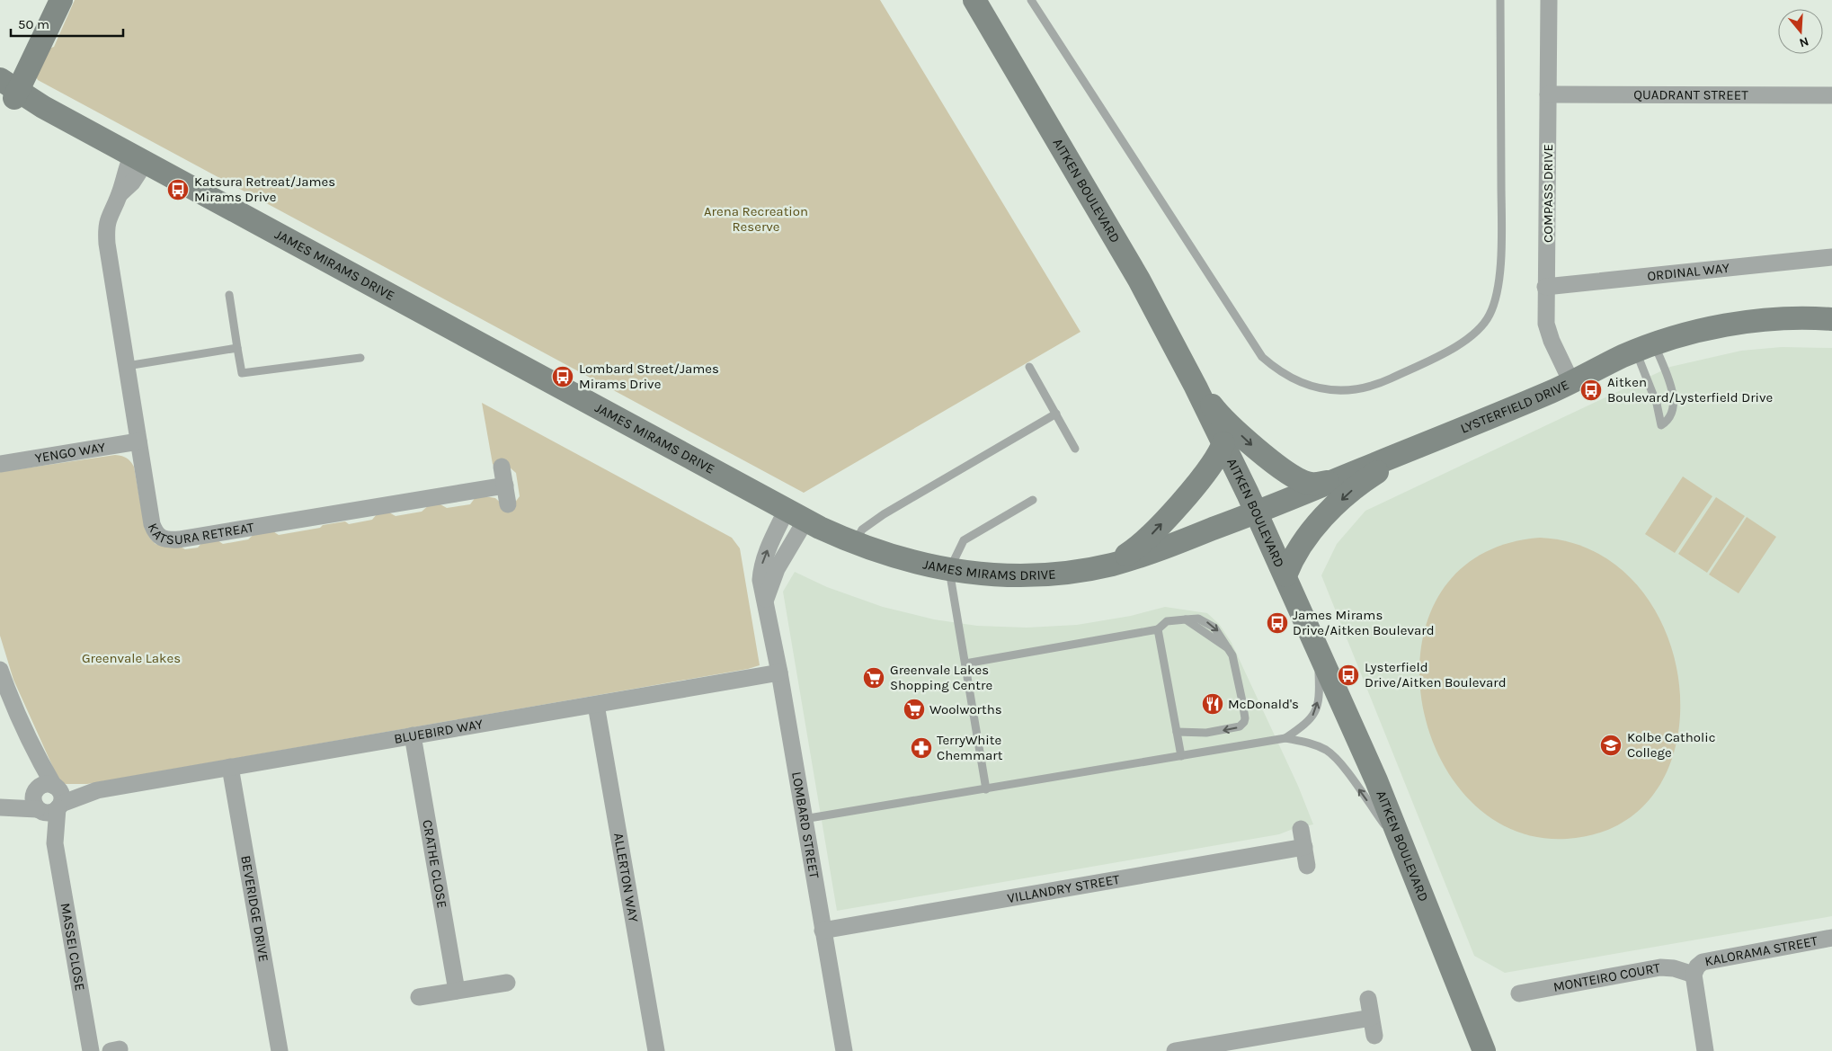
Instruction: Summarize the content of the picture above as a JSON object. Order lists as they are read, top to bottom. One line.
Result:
{"streets":{"street":["QUADRANT STREET","AITKEN BOULEVARD","COMPASS DRIVE","JAMES MIRAMS DRIVE","ORDINAL WAY","LYSTERFIELD DRIVE","YENGO WAY","KATSURA RETREAT","BLUEBIRD WAY","LOMBARD STREET","CRATHE CLOSE","ALLERTON WAY","VILLANDRY STREET","BEVERIDGE DRIVE","MASSEI CLOSE","KALORAMA STREET","MONTEIRO COURT"]},"crossings":[["QUADRANT STREET","COMPASS DRIVE"],["AITKEN BOULEVARD","JAMES MIRAMS DRIVE"],["AITKEN BOULEVARD","LYSTERFIELD DRIVE"],["COMPASS DRIVE","ORDINAL WAY"],["COMPASS DRIVE","LYSTERFIELD DRIVE"],["JAMES MIRAMS DRIVE","LYSTERFIELD DRIVE"],["JAMES MIRAMS DRIVE","KATSURA RETREAT"],["JAMES MIRAMS DRIVE","LOMBARD STREET"],["YENGO WAY","KATSURA RETREAT"],["BLUEBIRD WAY","LOMBARD STREET"],["BLUEBIRD WAY","CRATHE CLOSE"],["BLUEBIRD WAY","ALLERTON WAY"],["BLUEBIRD WAY","BEVERIDGE DRIVE"],["BLUEBIRD WAY","MASSEI CLOSE"],["LOMBARD STREET","VILLANDRY STREET"],["KALORAMA STREET","MONTEIRO COURT"]],"parks":["Arena Recreation Reserve","Greenvale Lakes"],"places":{"bus stop":["Katsura Retreat/James Mirams Drive","Lombard Street/James Mirams Drive","Aitken Boulevard/Lysterfield Drive","James Mirams Drive/Aitken Boulevard","Lysterfield Drive/Aitken Boulevard"],"supermarket":["Greenvale Lakes Shopping Centre","Woolworths"],"restaurant":["McDonald's"],"school or university":["Kolbe Catholic College"],"pharmacy":["TerryWhite Chemmart"]},"scale_bar":"50 m","north":"bottom"}
